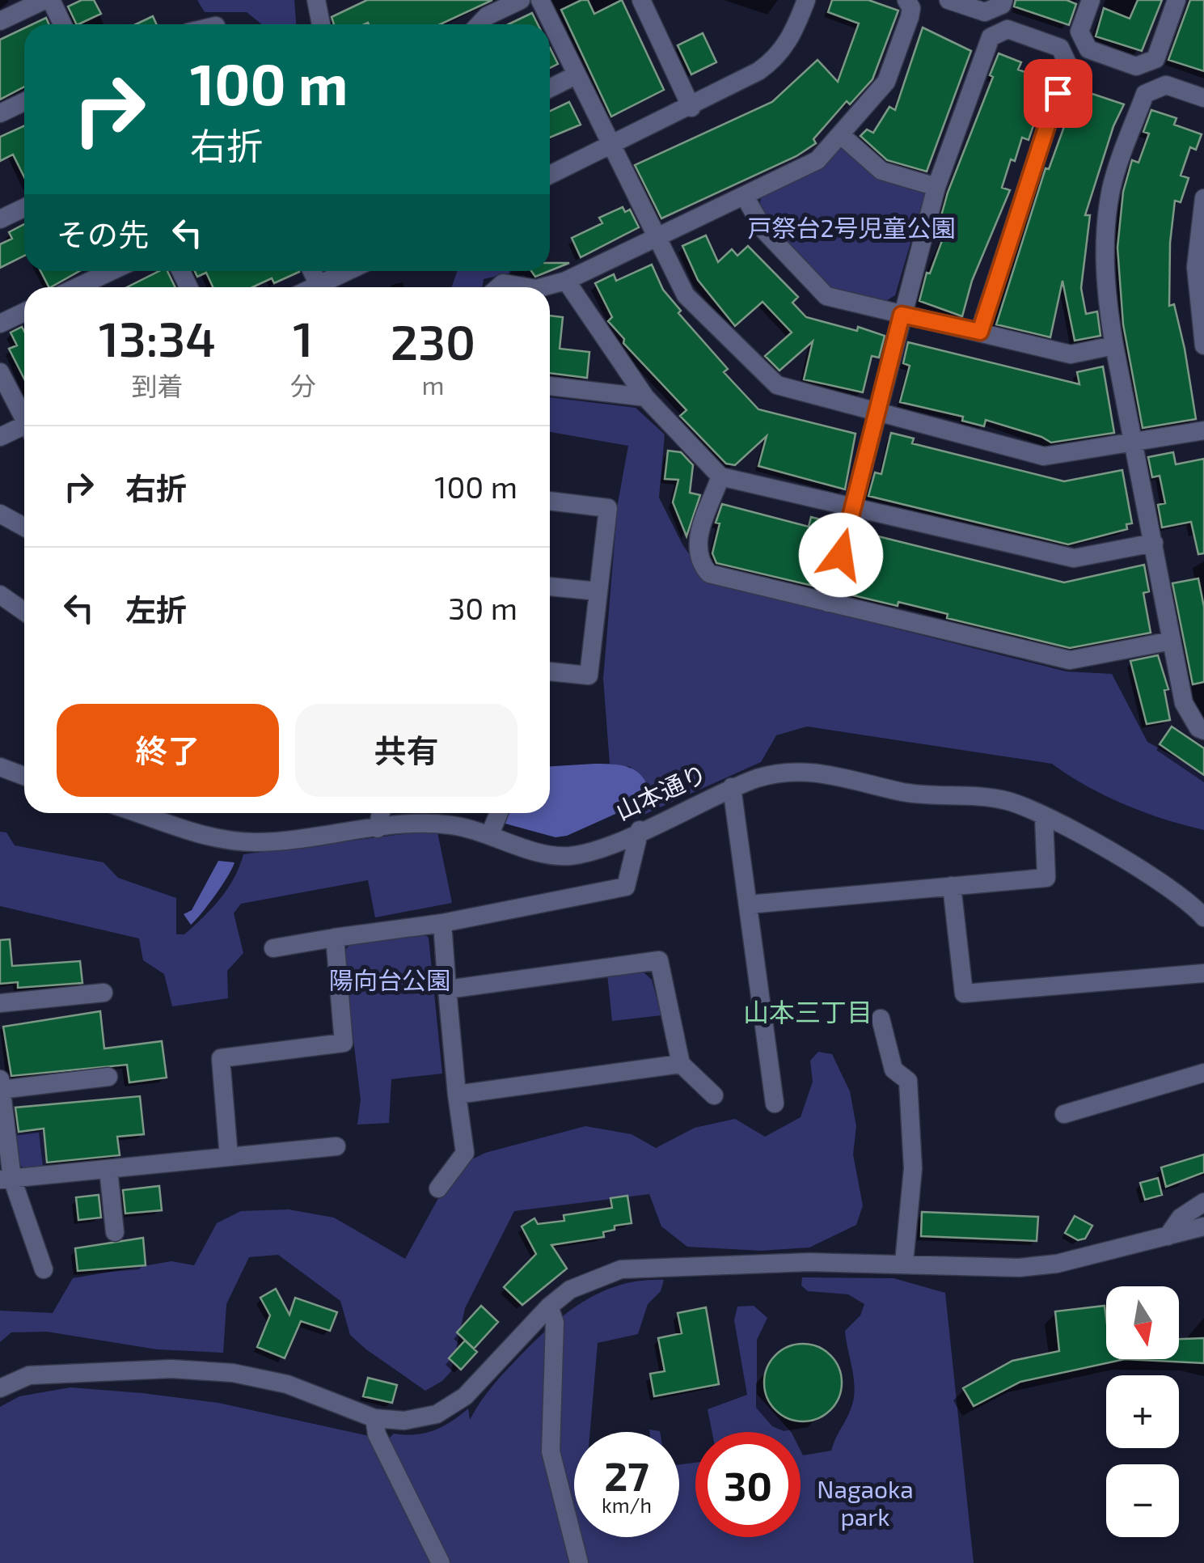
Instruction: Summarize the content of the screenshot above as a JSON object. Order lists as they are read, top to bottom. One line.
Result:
{"streets":{"street":["山本通り"]},"districts":["山本三丁目"],"parks":["戸祭台2号児童公園","陽向台公園","Nagaoka park"],"north":"bottom","page":{"turn":["100 m","右折"],"then":"その先","eta":["13:34","到着","1","分","230","m"],"list":[{"name":"右折","value":"100 m"},{"name":"左折","value":"30 m"}],"buttons":["終了","共有"],"map_buttons":["+","−"],"speed":"27 km/h","limit":"30"}}
